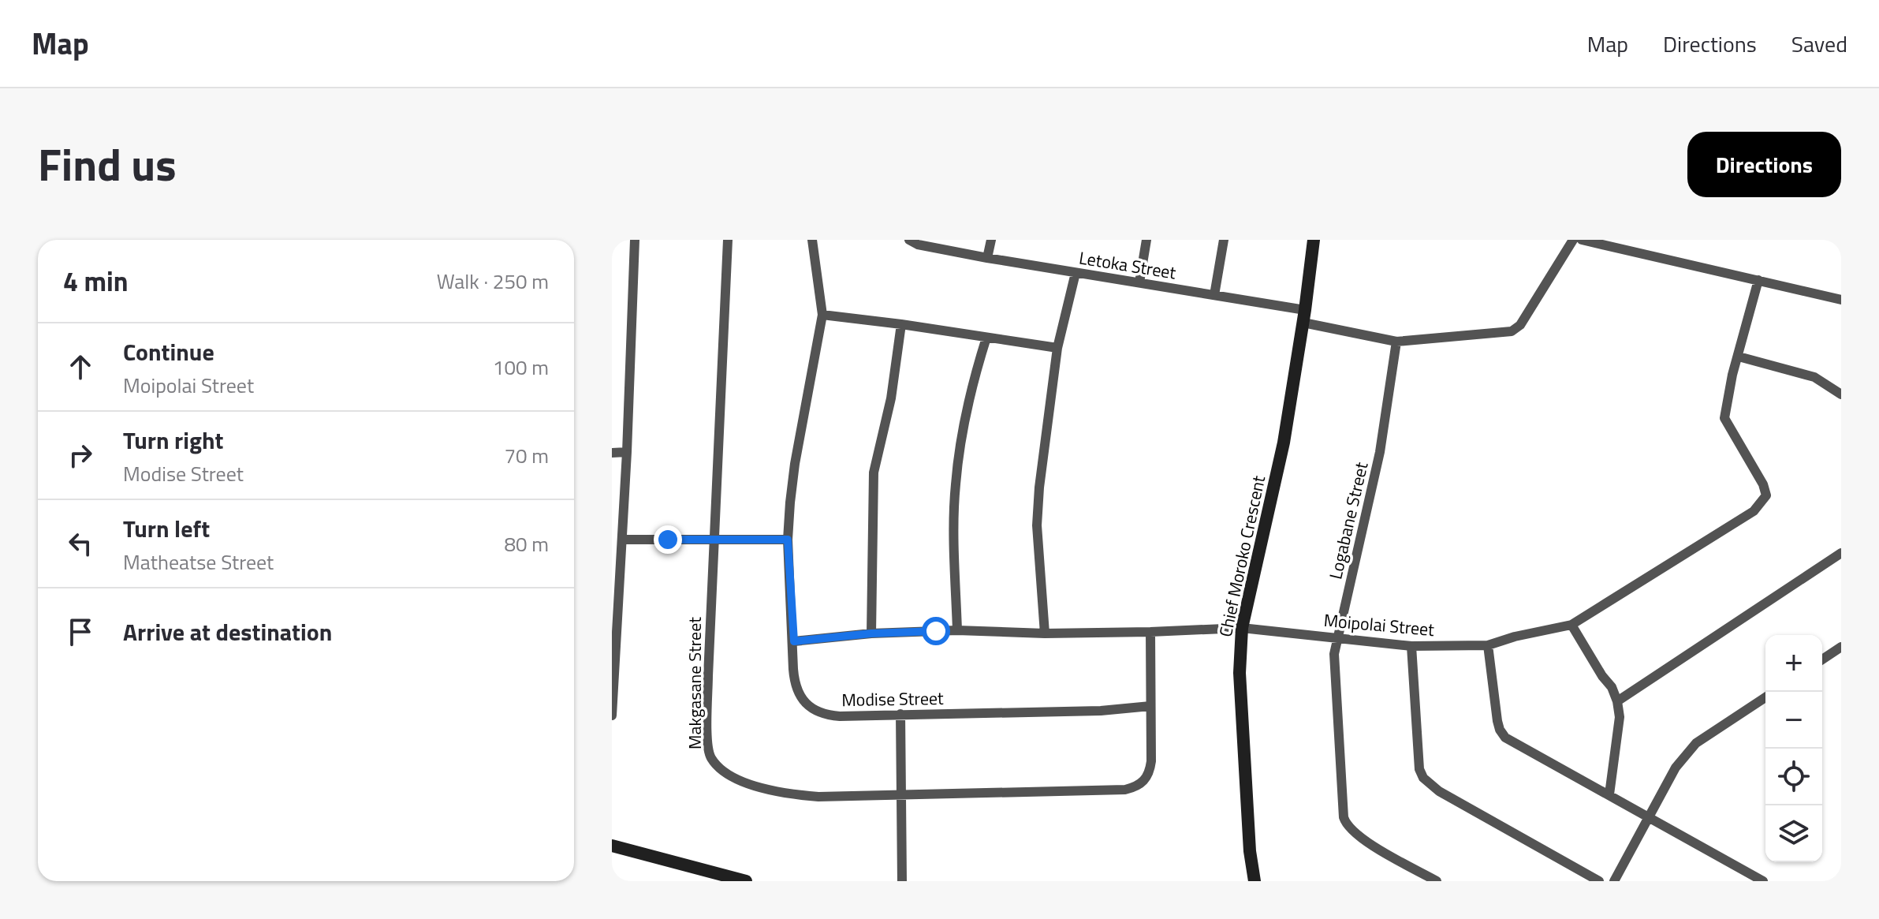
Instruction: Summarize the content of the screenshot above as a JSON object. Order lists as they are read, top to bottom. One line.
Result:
{"streets":{"street":["Letoka Street","Logabane Street","Chief Moroko Crescent","Moipolai Street","Makgasane Street","Modise Street"]},"crossings":[["Letoka Street","Logabane Street"],["Letoka Street","Chief Moroko Crescent"],["Logabane Street","Moipolai Street"],["Chief Moroko Crescent","Moipolai Street"],["Moipolai Street","Makgasane Street"],["Moipolai Street","Modise Street"],["Makgasane Street","Modise Street"]],"page":{"header":"Map","nav":["Map","Directions","Saved"],"title":"Find us","buttons":"Directions","heading":["4 min","Walk · 250 m"],"list":[["Continue","Moipolai Street","100 m"],["Turn right","Modise Street","70 m"],["Turn left","Matheatse Street","80 m"],"Arrive at destination"],"map_buttons":["+","−"]}}
